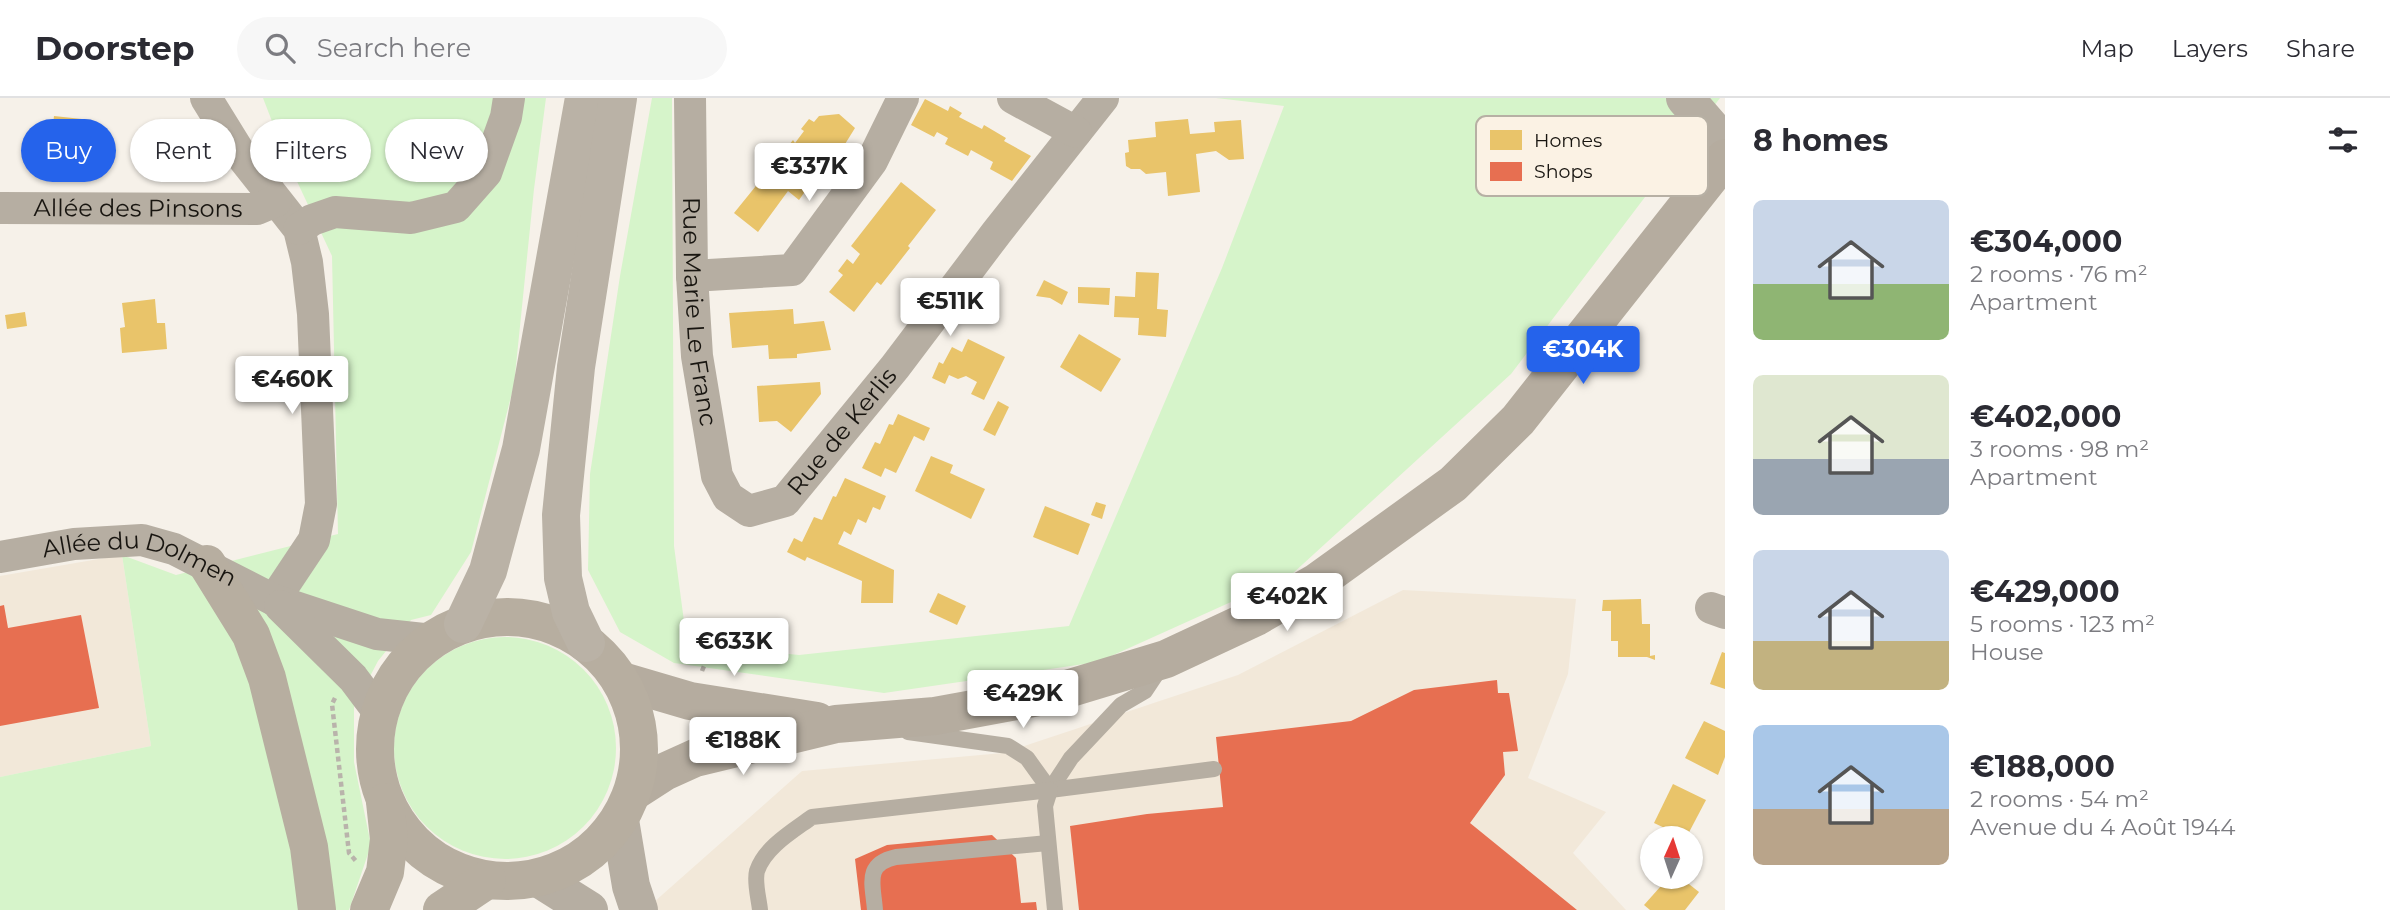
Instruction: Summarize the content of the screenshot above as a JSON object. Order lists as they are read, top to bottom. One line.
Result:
{"streets":{"street":["Allée des Pinsons","Rue Marie Le Franc","Rue de Kerlis","Allée du Dolmen"]},"crossings":[["Rue Marie Le Franc","Rue de Kerlis"]],"legend":["Homes","Shops"],"north":"top","page":{"header":"Doorstep","search":"Search here","nav":["Map","Layers","Share"],"heading":"8 homes","chip":["Buy","Rent","Filters","New"],"price":["€337K","€511K","€304K","€460K","€402K","€633K","€429K","€188K"],"list":[{"name":"€304,000","note":"2 rooms · 76 m² · Apartment"},{"name":"€402,000","note":"3 rooms · 98 m² · Apartment"},{"name":"€429,000","note":"5 rooms · 123 m² · House"},{"name":"€188,000","note":"2 rooms · 54 m² · Avenue du 4 Août 1944"}]}}
